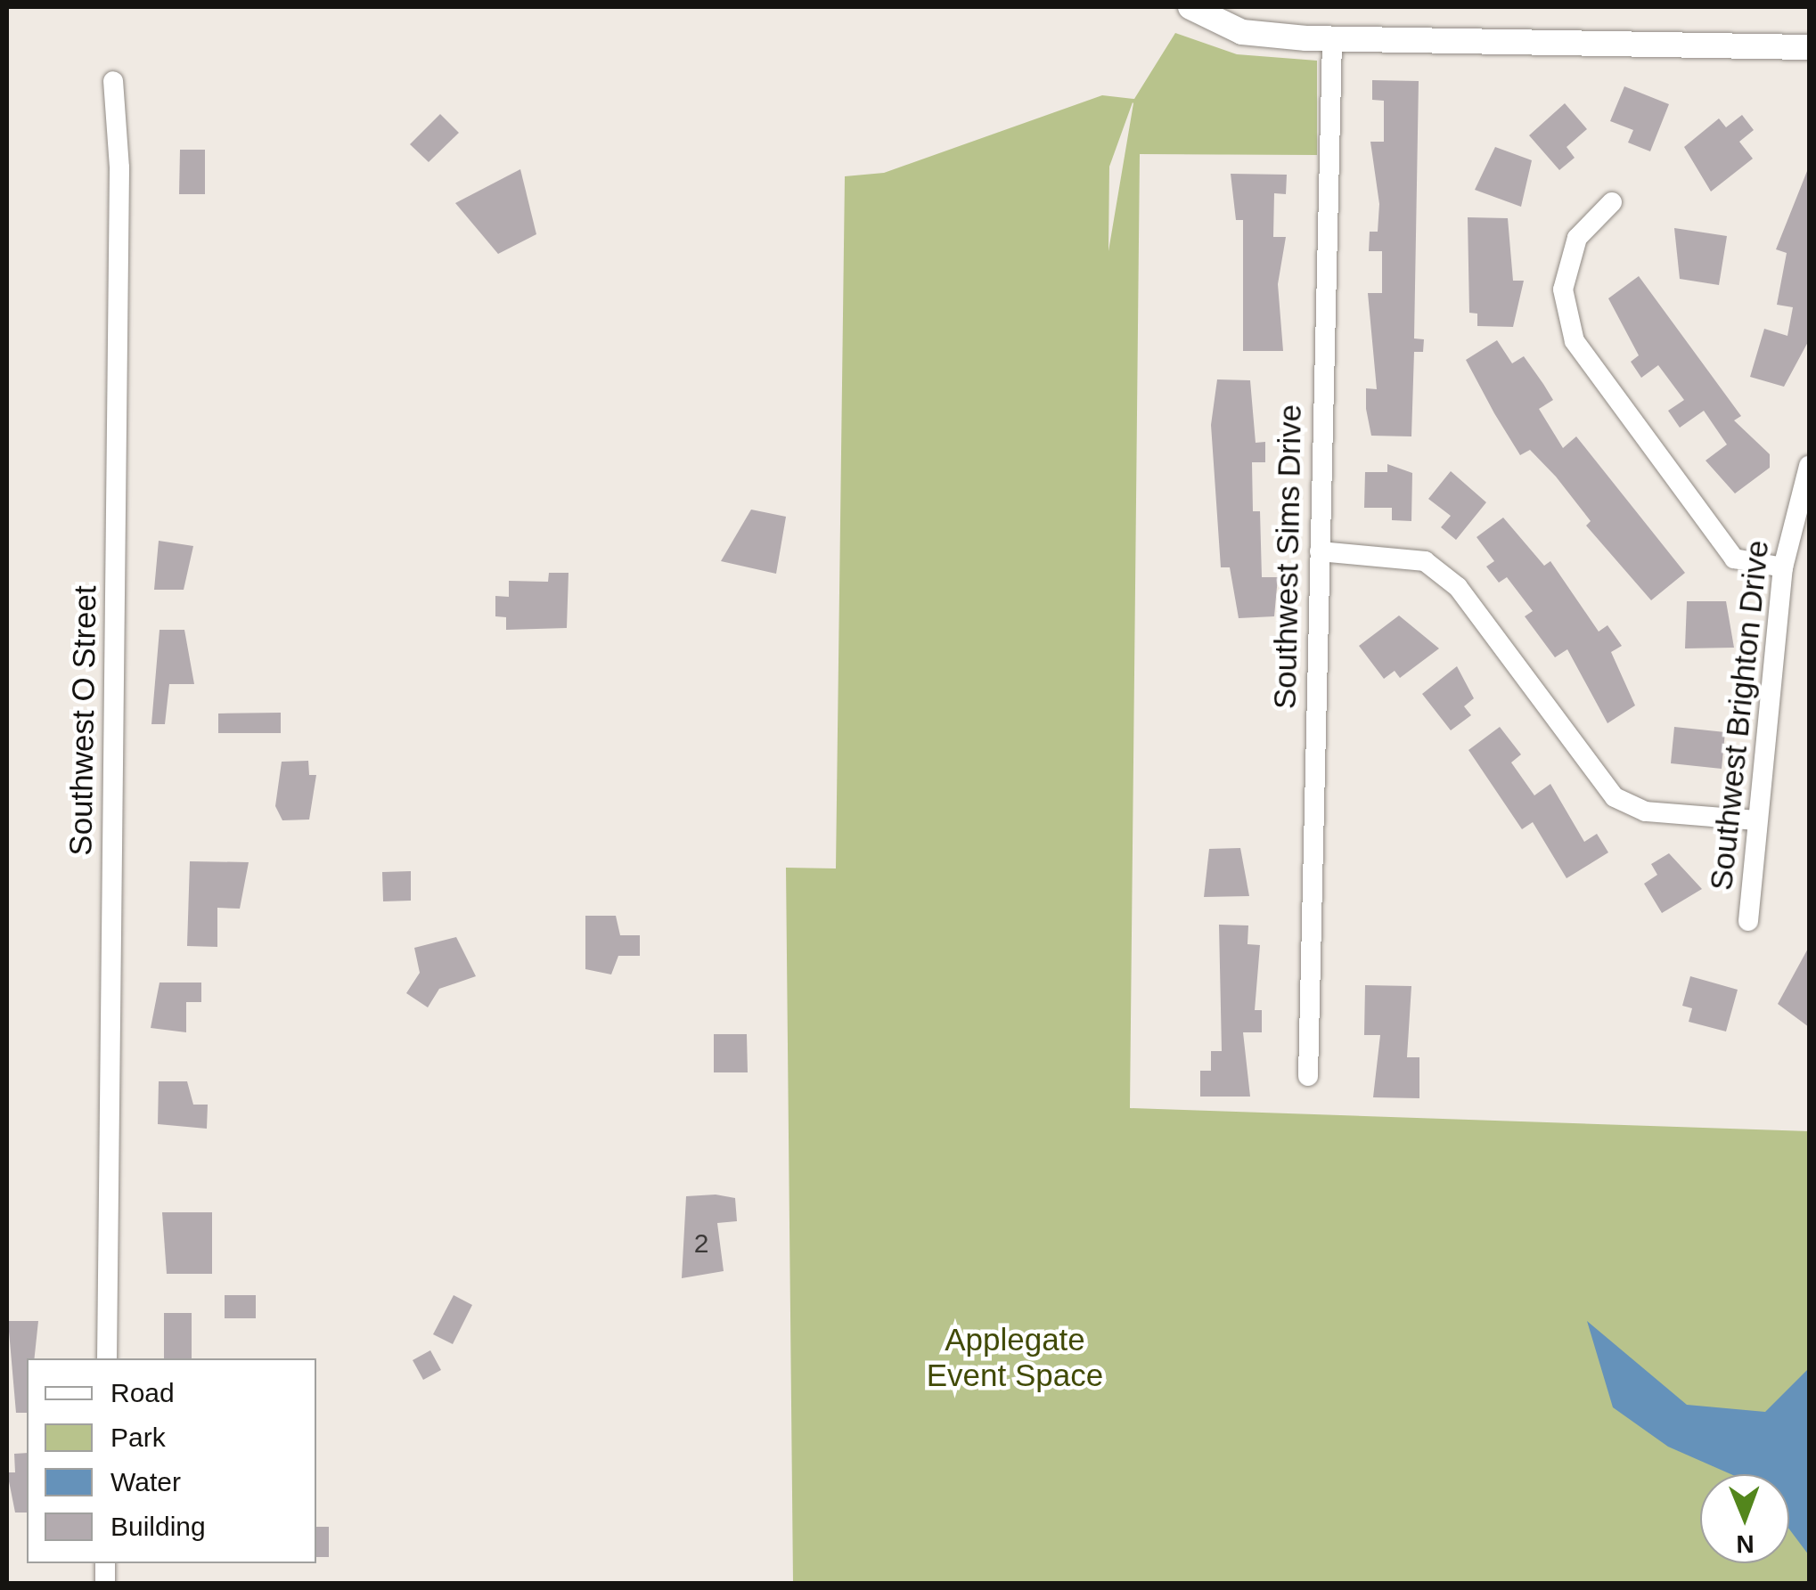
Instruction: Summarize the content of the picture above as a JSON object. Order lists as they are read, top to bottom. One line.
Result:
{"streets":{"street":["Southwest Sims Drive","Southwest Brighton Drive","Southwest O Street"]},"parks":["Applegate Event Space"],"house_numbers":["2"],"legend":["Road","Park","Water","Building"],"north":"bottom"}
